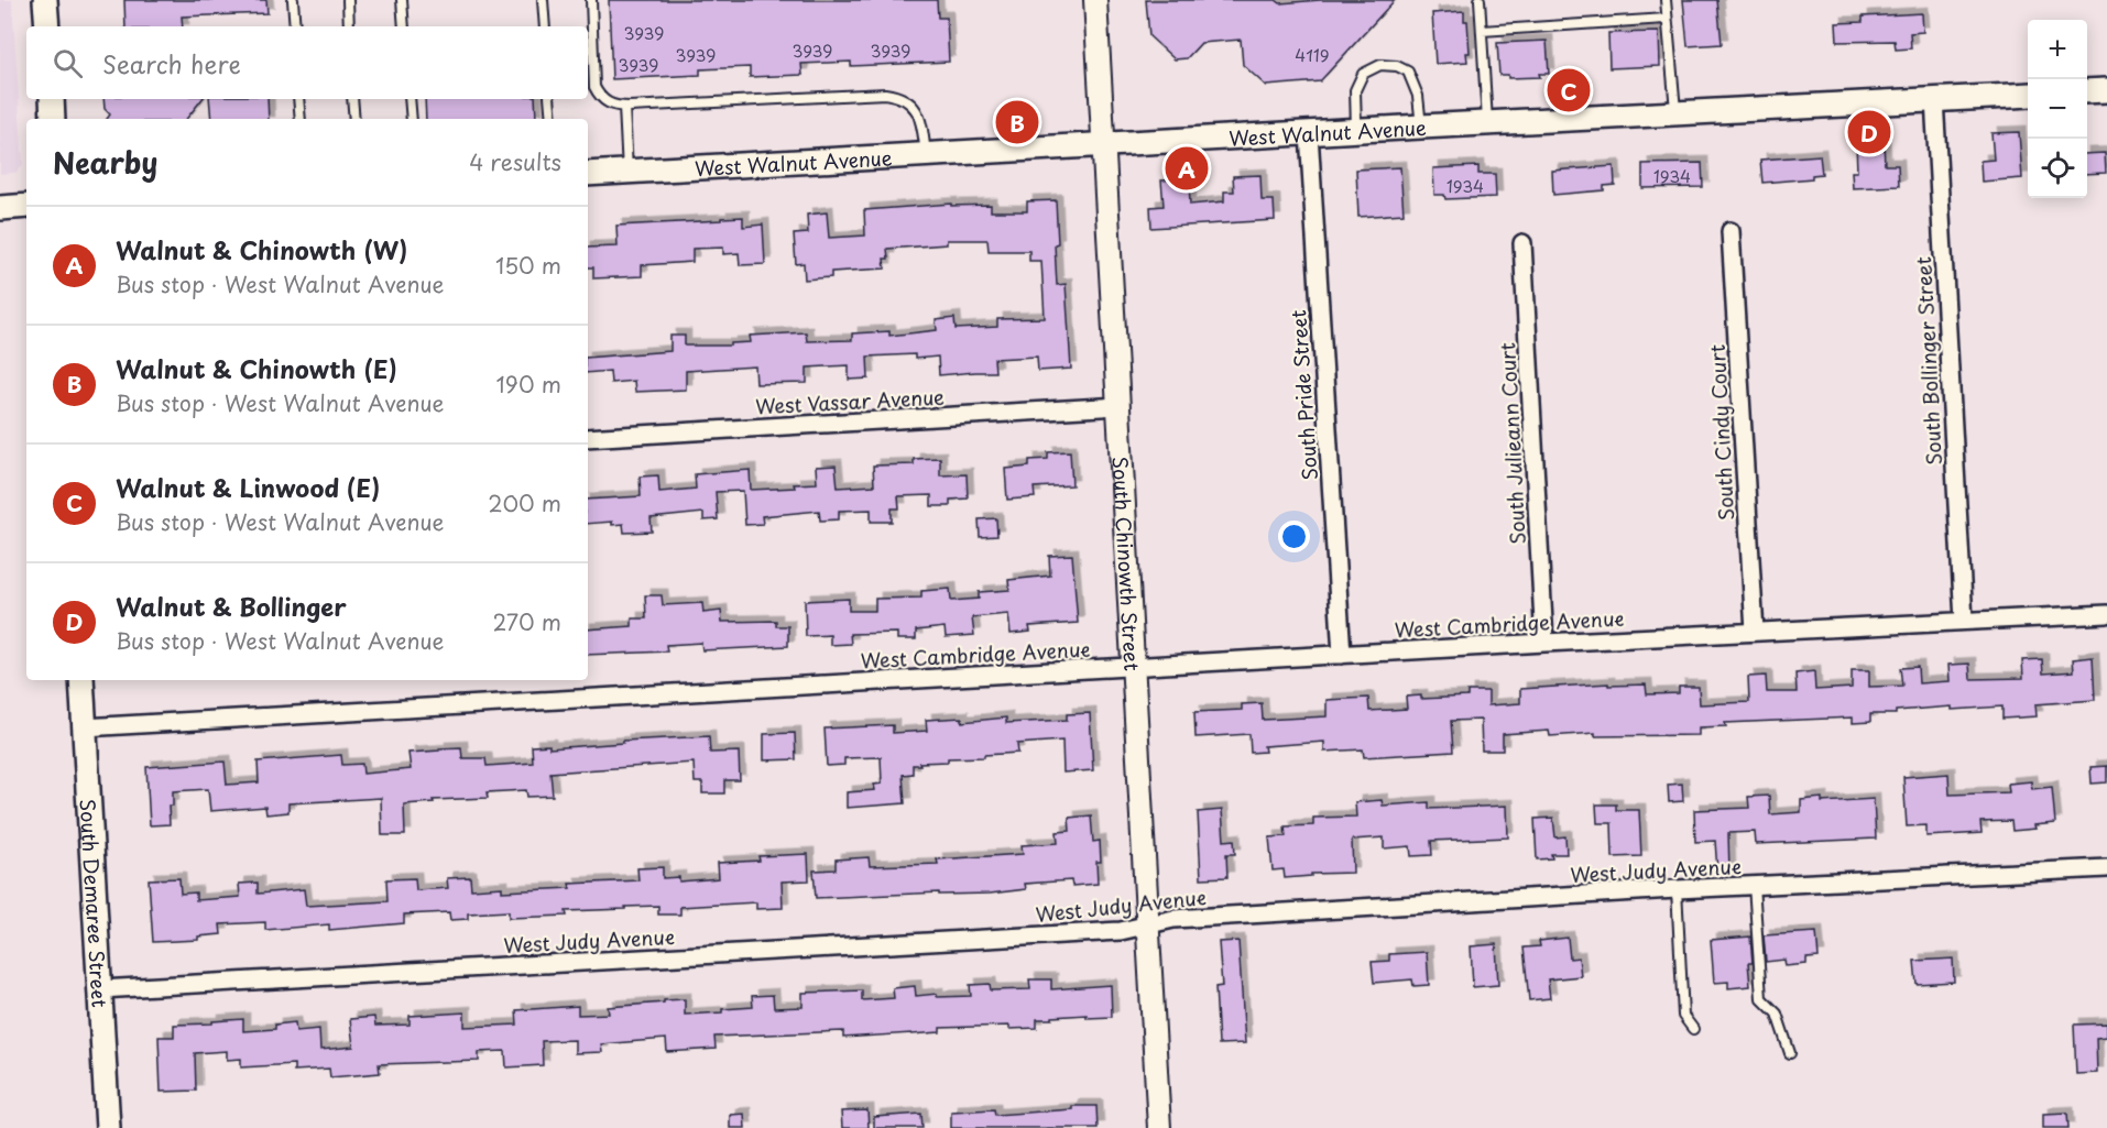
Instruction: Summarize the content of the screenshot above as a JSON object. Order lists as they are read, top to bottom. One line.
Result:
{"streets":{"main road":["West Walnut Avenue","South Demaree Street"],"street":["South Bollinger Street","South Pride Street","West Vassar Avenue","South Cindy Court","South Julieann Court","South Chinowth Street","West Cambridge Avenue","West Judy Avenue"]},"crossings":[["West Walnut Avenue","South Bollinger Street"],["West Walnut Avenue","South Pride Street"],["West Walnut Avenue","South Chinowth Street"],["South Bollinger Street","West Cambridge Avenue"],["South Pride Street","West Cambridge Avenue"],["West Vassar Avenue","South Chinowth Street"],["South Cindy Court","West Cambridge Avenue"],["South Julieann Court","West Cambridge Avenue"],["South Chinowth Street","West Cambridge Avenue"],["South Chinowth Street","West Judy Avenue"],["West Cambridge Avenue","South Demaree Street"],["West Judy Avenue","South Demaree Street"]],"house_numbers":["3939","3939","3939","3939","4119","3939","1934","1934"],"page":{"map_buttons":["+","−"],"search":"Search here","pins":["C","B","D","A"],"heading":["Nearby","4 results"],"list":[{"mark":"A","name":"Walnut & Chinowth (W)","note":"Bus stop · West Walnut Avenue","value":"150 m"},{"mark":"B","name":"Walnut & Chinowth (E)","note":"Bus stop · West Walnut Avenue","value":"190 m"},{"mark":"C","name":"Walnut & Linwood (E)","note":"Bus stop · West Walnut Avenue","value":"200 m"},{"mark":"D","name":"Walnut & Bollinger","note":"Bus stop · West Walnut Avenue","value":"270 m"}]}}
